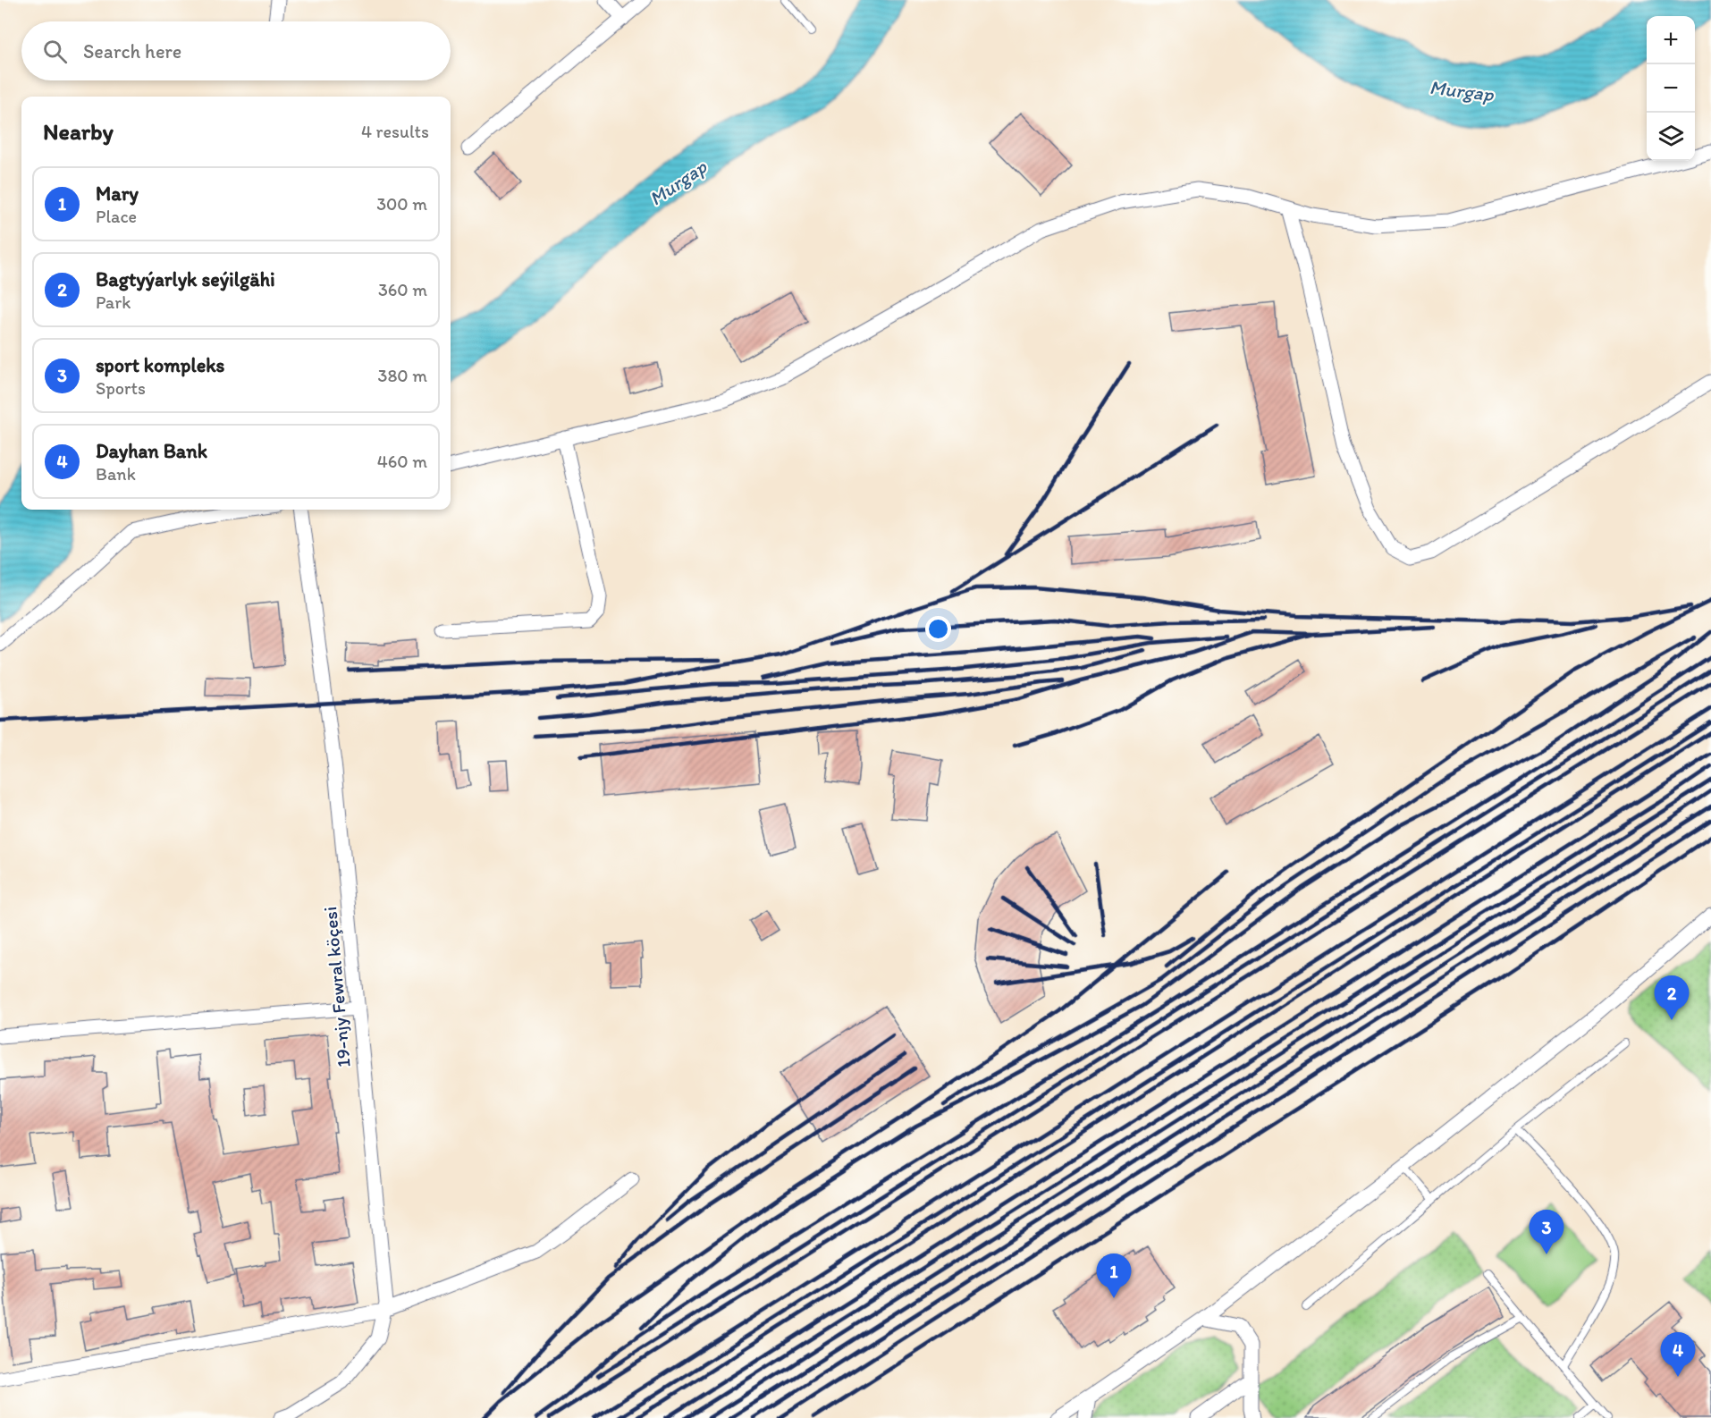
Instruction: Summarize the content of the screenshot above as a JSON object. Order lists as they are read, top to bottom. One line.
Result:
{"streets":{"street":["19-njy Fewral köçesi"]},"water":["Murgap"],"page":{"map_buttons":["+","−"],"search":"Search here","heading":["Nearby","4 results"],"list":[{"mark":"1","name":"Mary","note":"Place","value":"300 m"},{"mark":"2","name":"Bagtyýarlyk seýilgähi","note":"Park","value":"360 m"},{"mark":"3","name":"sport kompleks","note":"Sports","value":"380 m"},{"mark":"4","name":"Dayhan Bank","note":"Bank","value":"460 m"}],"pins":["2","3","1","4"]}}
